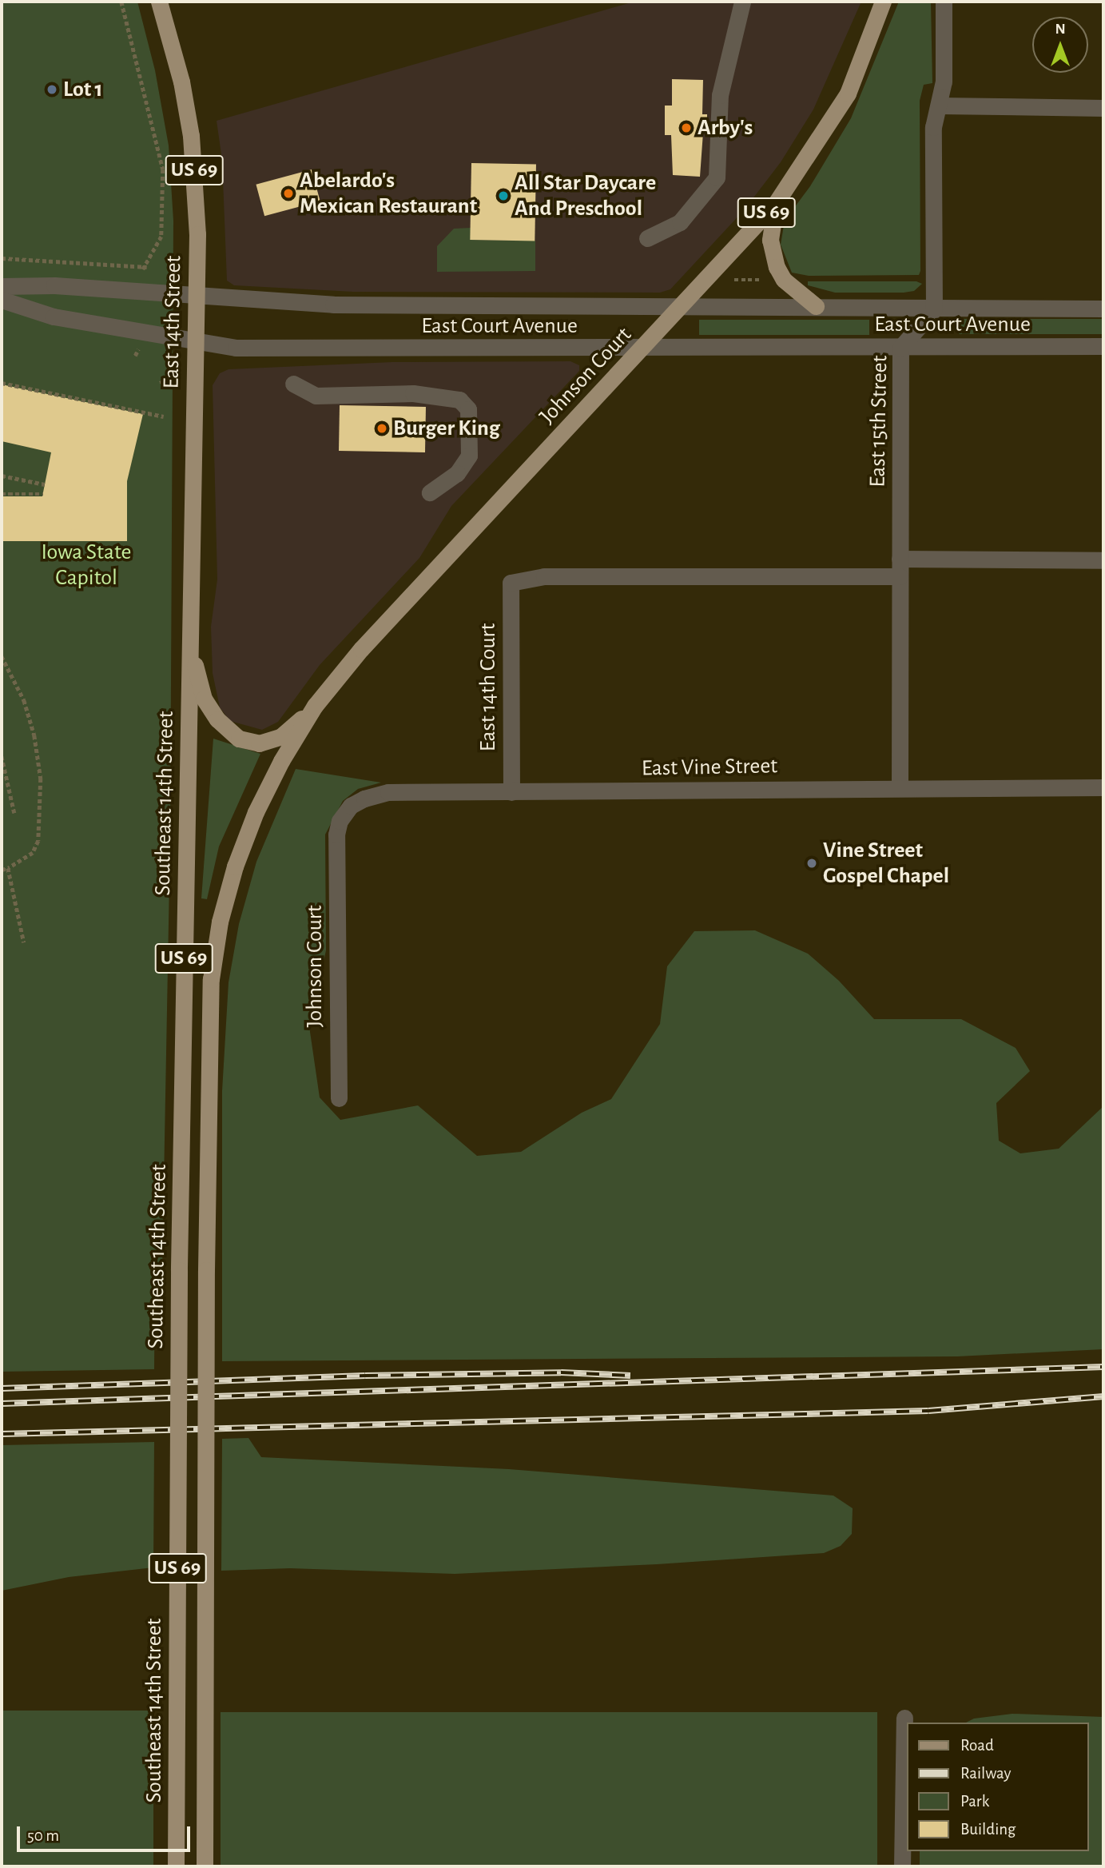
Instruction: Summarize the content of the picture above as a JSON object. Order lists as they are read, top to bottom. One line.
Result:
{"streets":{"main road":["US 69","East 14th Street","Johnson Court","Southeast 14th Street"],"street":["East Court Avenue","East 15th Street","East 14th Court","East Vine Street"]},"crossings":[["US 69","Johnson Court"],["East 14th Street","East Court Avenue"],["East 14th Street","Southeast 14th Street"],["East Court Avenue","Johnson Court"],["East Court Avenue","East 15th Street"],["Johnson Court","East Vine Street"],["East 15th Street","East 14th Court"],["East 15th Street","East Vine Street"],["East 14th Court","East Vine Street"]],"parks":["Iowa State Capitol"],"places":["Lot 1","Arby's","Abelardo's Mexican Restaurant","All Star Daycare And Preschool","Burger King","Vine Street Gospel Chapel"],"legend":["Road","Railway","Park","Building"],"scale_bar":"50 m","north":"top"}
